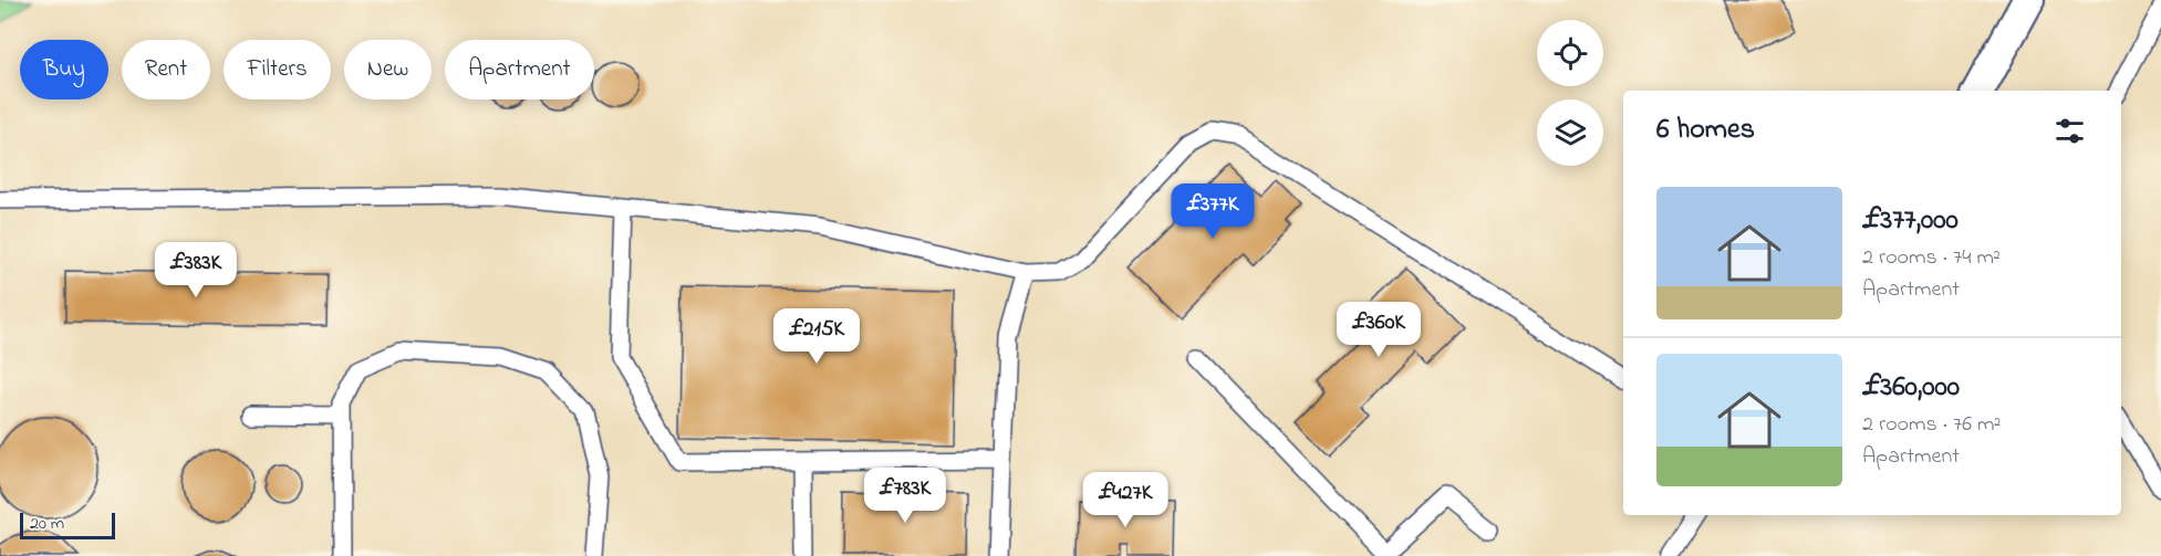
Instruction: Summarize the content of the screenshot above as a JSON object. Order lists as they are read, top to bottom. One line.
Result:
{"scale_bar":"20 m","page":{"chip":["Buy","Rent","Filters","New","Apartment"],"heading":"6 homes","list":[{"name":"£377,000","note":"2 rooms · 74 m² · Apartment"},{"name":"£360,000","note":"2 rooms · 76 m² · Apartment"}],"price":["£377K","£383K","£360K","£215K","£783K","£427K"],"scale":"20 m"}}
